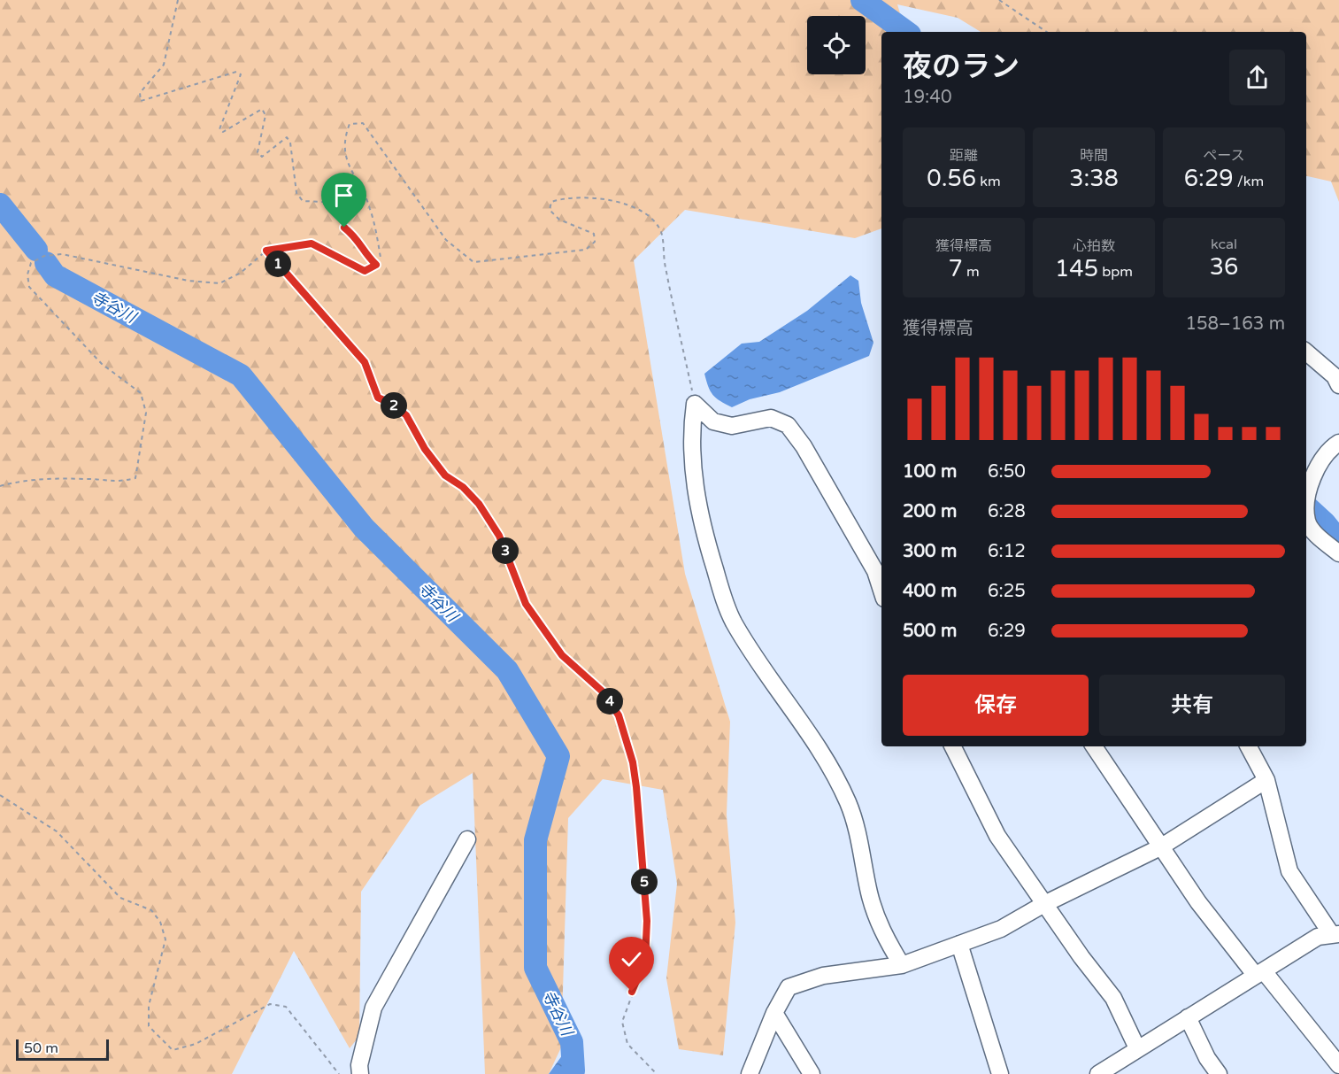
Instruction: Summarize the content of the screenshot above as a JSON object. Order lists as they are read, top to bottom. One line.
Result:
{"water":["寺谷川"],"scale_bar":"50 m","page":{"heading":["夜のラン","19:40"],"stats":[["距離","0.56 km"],["時間","3:38"],["ペース","6:29 /km"],["獲得標高","7 m"],["心拍数","145 bpm"],["kcal","36"]],"pins":["1","2","3","4","5"],"chart":["獲得標高","158–163 m"],"list":[{"name":"100 m","note":"6:50"},{"name":"200 m","note":"6:28"},{"name":"300 m","note":"6:12"},{"name":"400 m","note":"6:25"},{"name":"500 m","note":"6:29"}],"buttons":["保存","共有"],"scale":"50 m"}}
